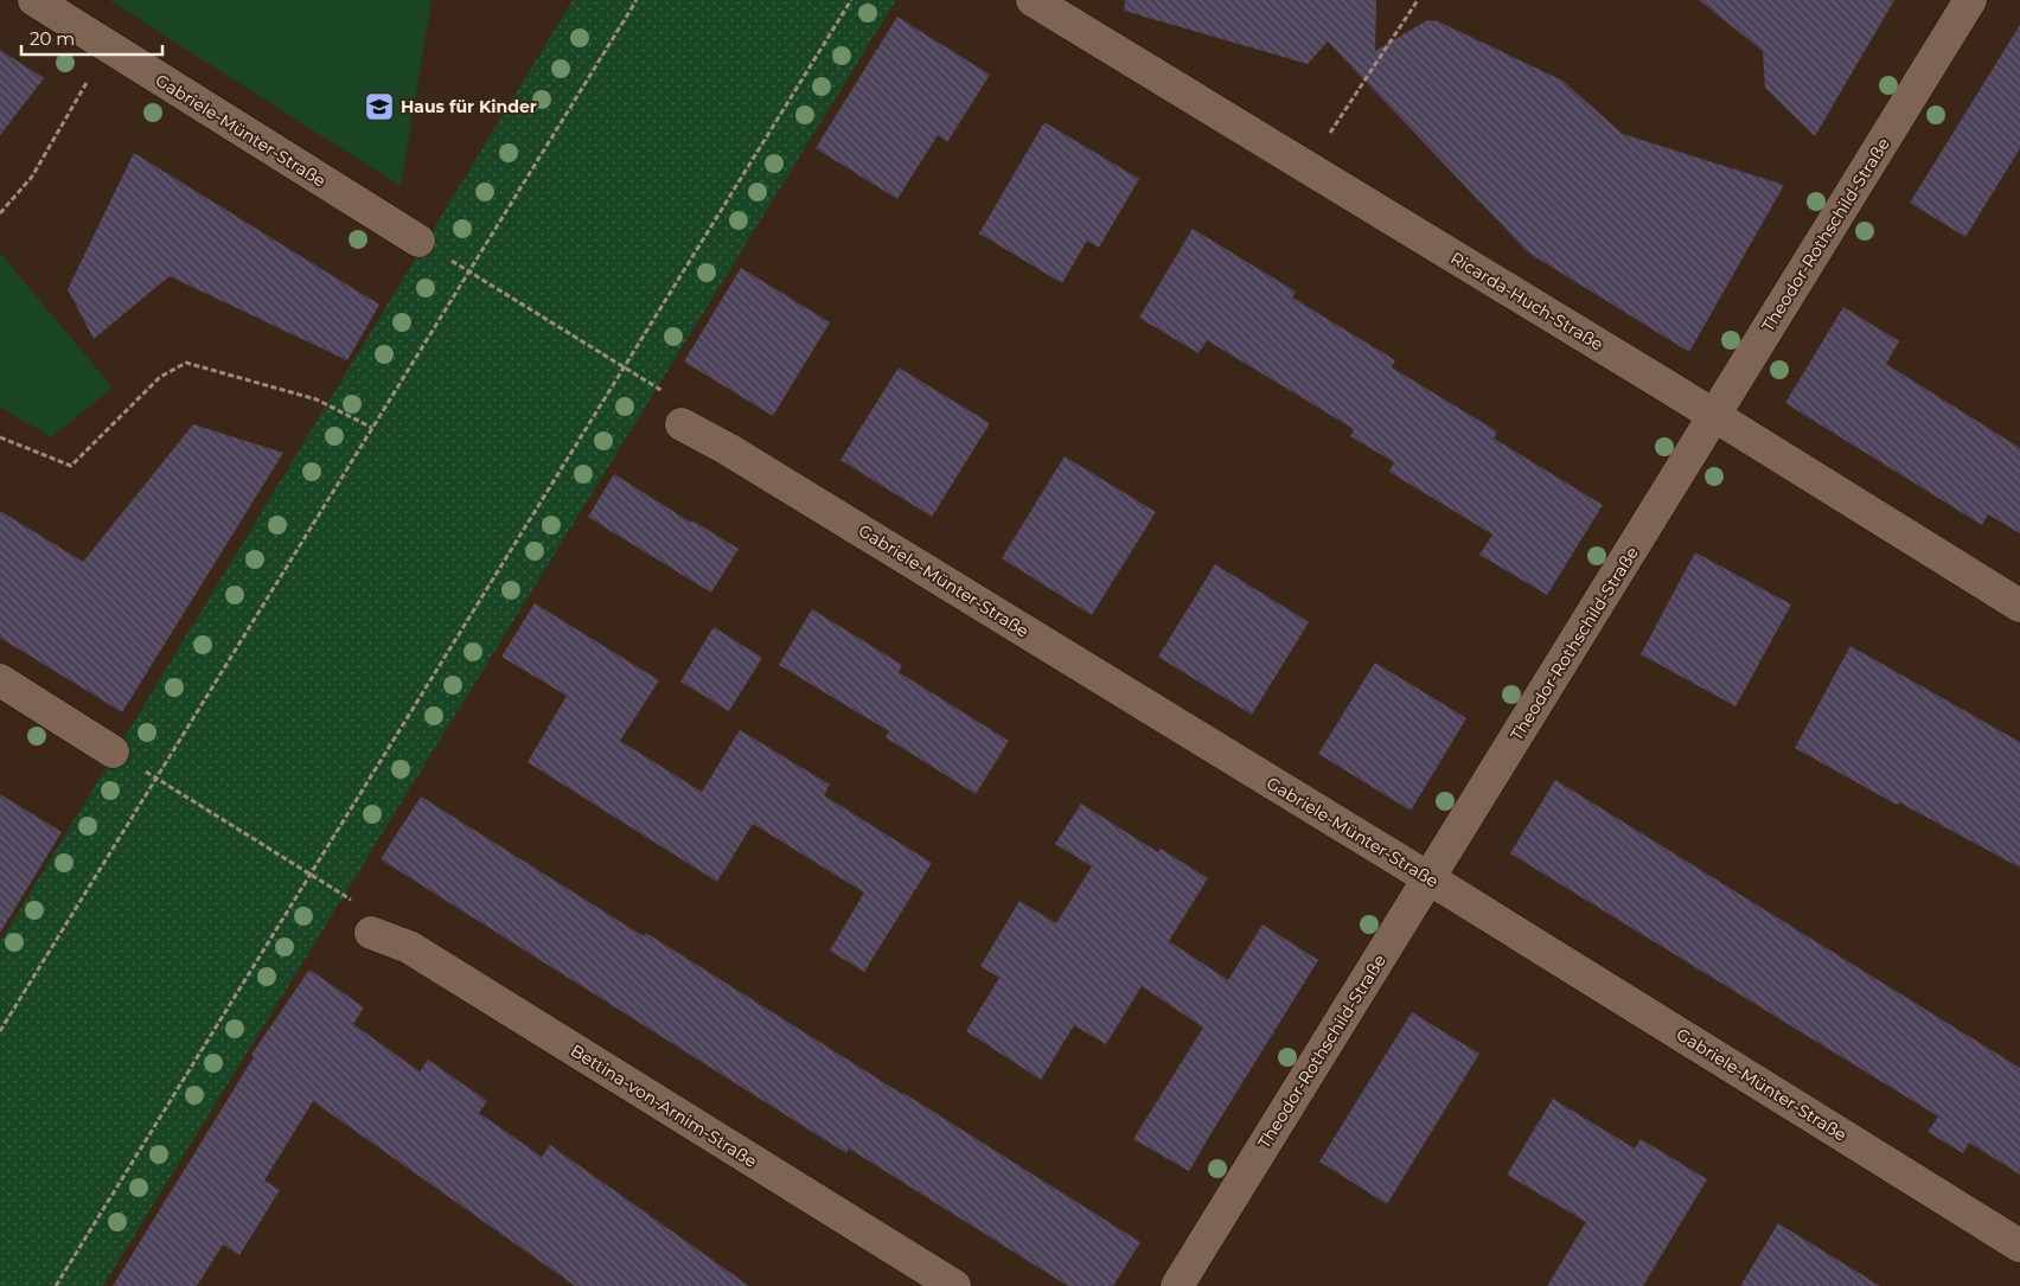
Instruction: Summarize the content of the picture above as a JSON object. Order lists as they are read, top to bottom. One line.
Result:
{"streets":{"street":["Gabriele-Münter-Straße","Theodor-Rothschild-Straße","Ricarda-Huch-Straße","Bettina-von-Arnim-Straße"]},"crossings":[["Gabriele-Münter-Straße","Theodor-Rothschild-Straße"],["Theodor-Rothschild-Straße","Ricarda-Huch-Straße"]],"places":{"school or university":["Haus für Kinder"]},"scale_bar":"20 m"}
